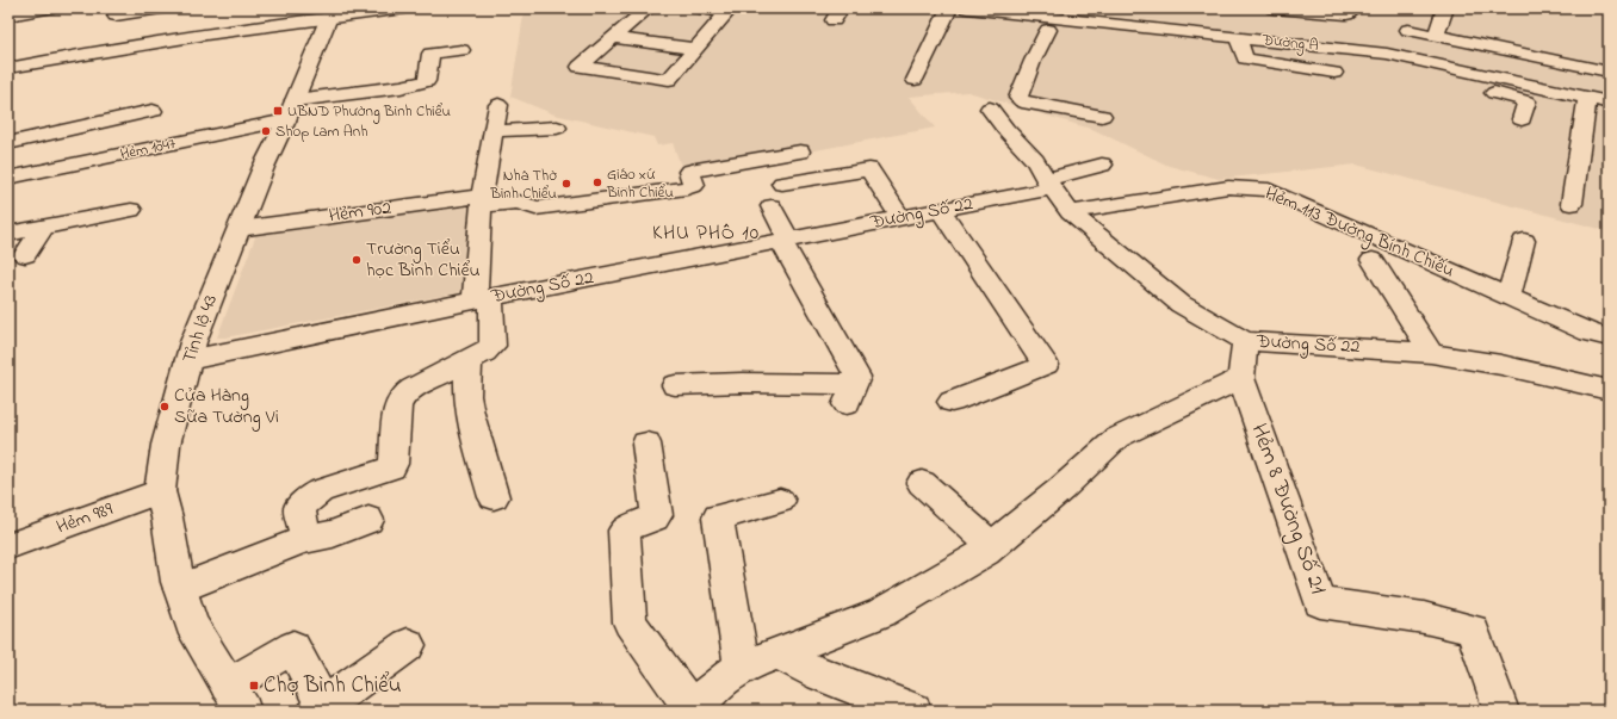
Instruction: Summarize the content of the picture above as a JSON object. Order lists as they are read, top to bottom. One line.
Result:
{"streets":{"street":["Đường A","Hẻm 1047","Hẻm 902","Đường Số 22","Hẻm 113 Đường Bính Chiếu","Tỉnh lộ 43","Hẻm 8 Đường Số 21","Hẻm 989"]},"crossings":[["Hẻm 1047","Tỉnh lộ 43"],["Hẻm 902","Tỉnh lộ 43"],["Đường Số 22","Hẻm 113 Đường Bính Chiếu"],["Đường Số 22","Tỉnh lộ 43"],["Tỉnh lộ 43","Hẻm 989"]],"districts":["KHU PHỐ 10"],"places":{"transit":["UBND Phường Bình Chiểu","Chợ Bình Chiểu"],"other":["Shop Lam Anh","Giáo xứ Bình Chiểu","Nhà Thờ Bình Chiểu","Trường Tiểu học Bình Chiểu","Cửa Hàng Sữa Tường Vi"]}}
